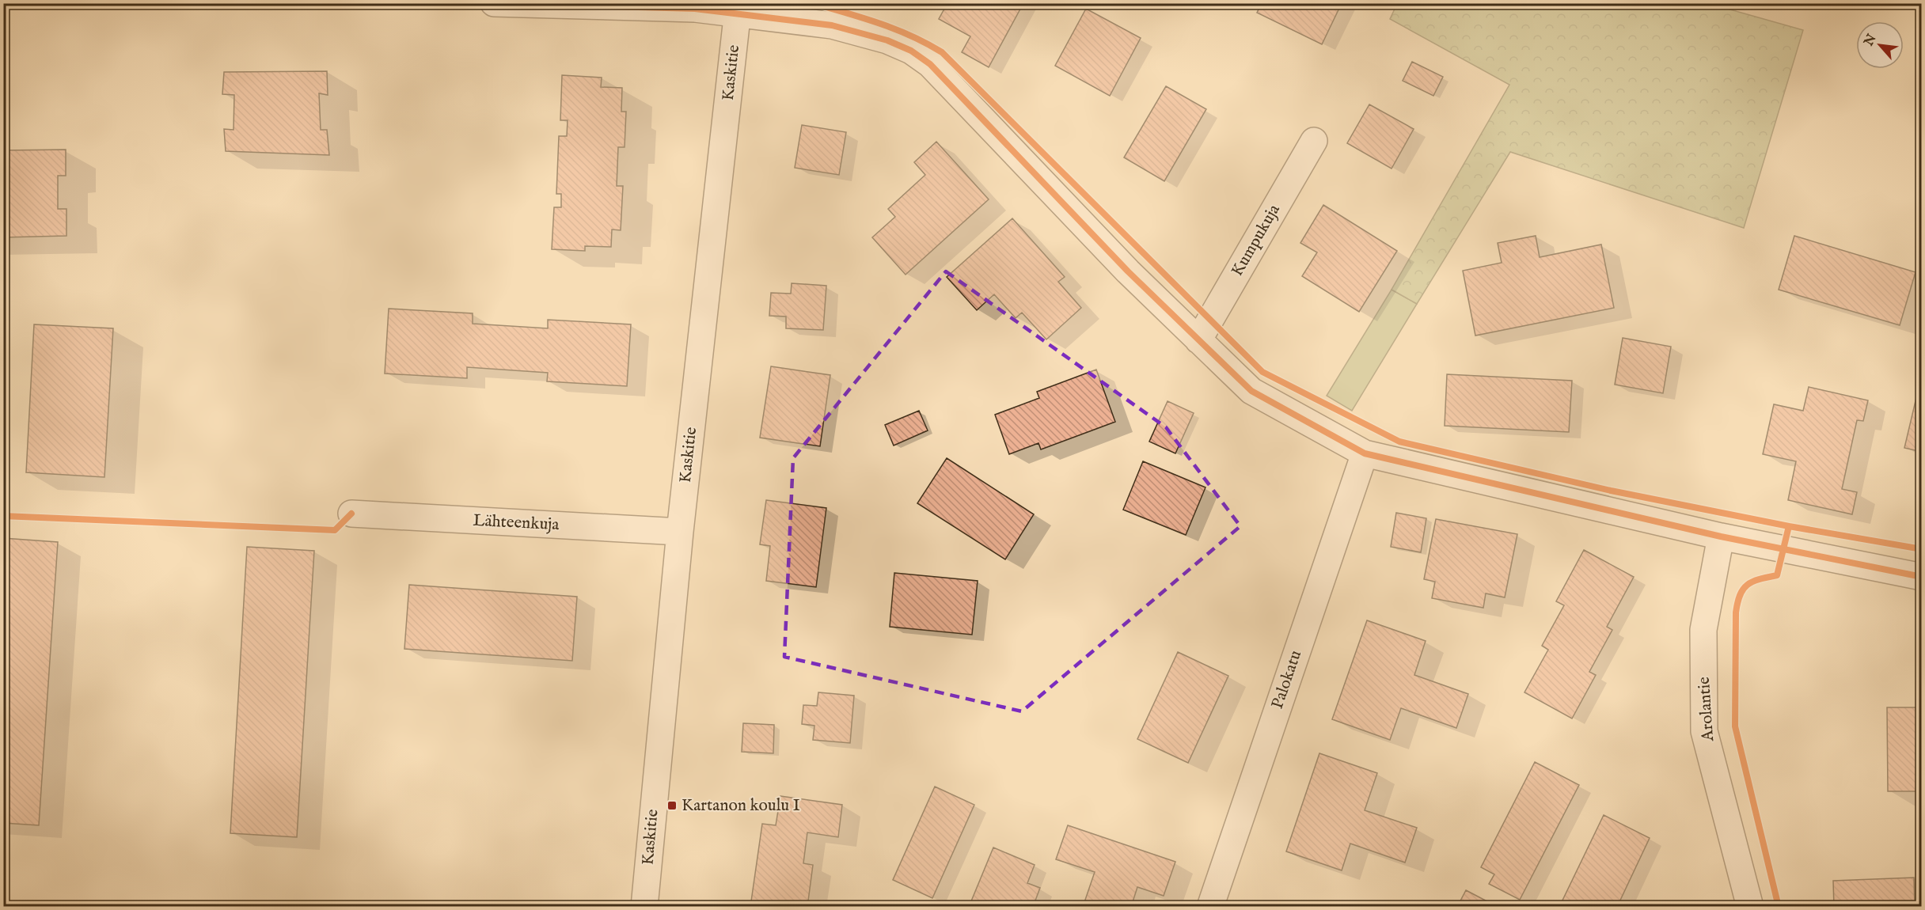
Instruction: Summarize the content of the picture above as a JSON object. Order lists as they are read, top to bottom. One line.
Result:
{"streets":{"street":["Kaskitie","Kumpukuja","Lähteenkuja","Palokatu","Arolantie"]},"crossings":[["Kaskitie","Lähteenkuja"]],"places":{"transit":["Kartanon koulu I"]},"north":"top left"}
